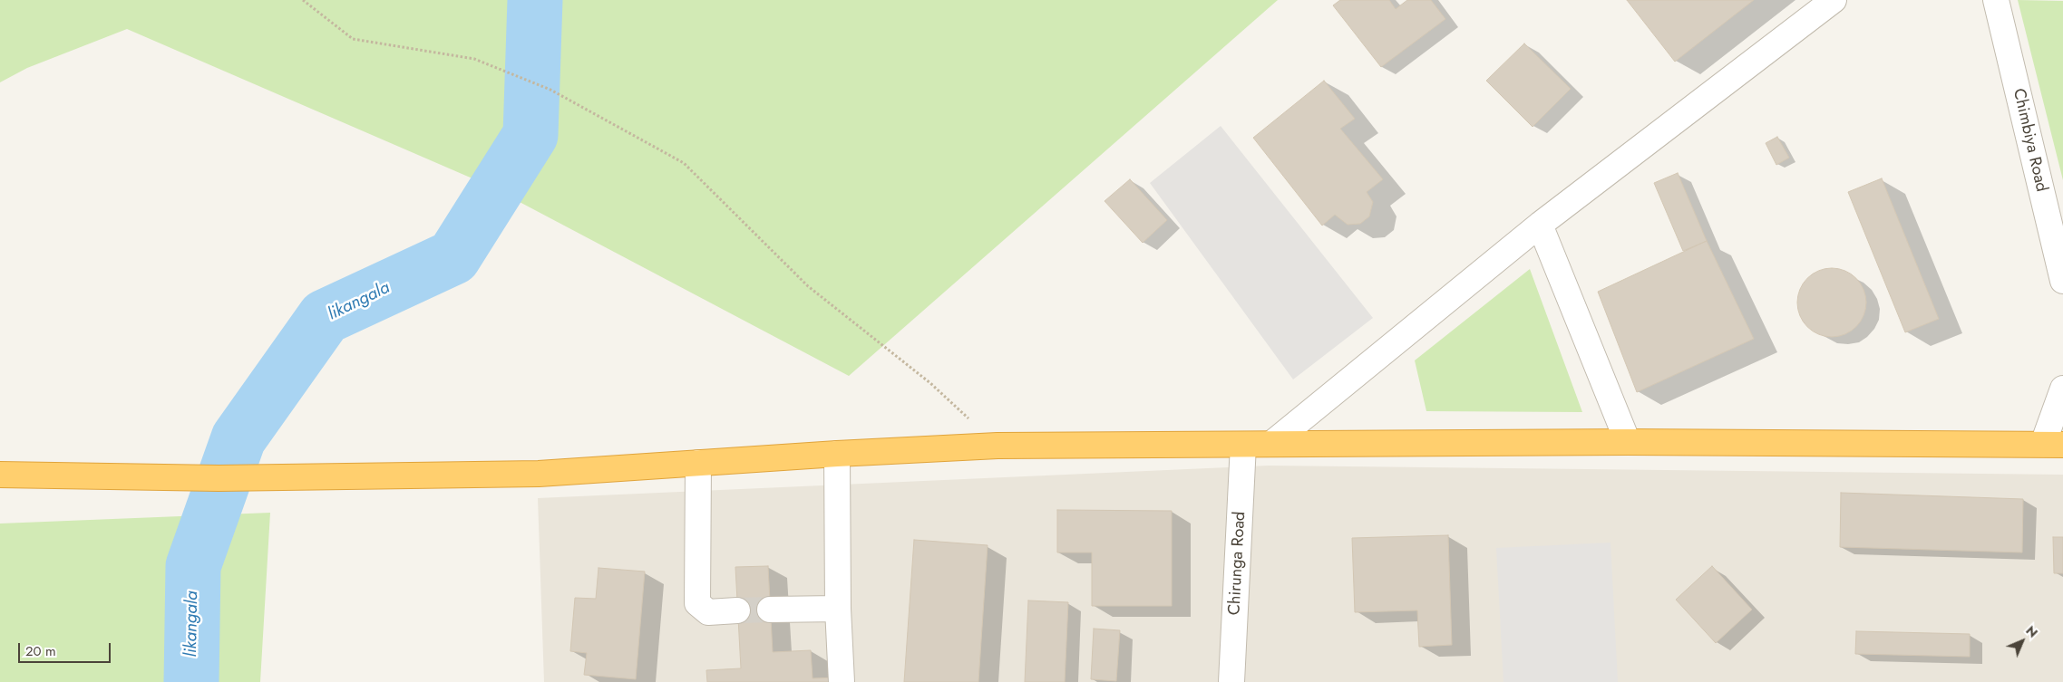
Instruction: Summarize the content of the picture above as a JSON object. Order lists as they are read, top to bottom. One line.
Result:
{"streets":{"street":["Chimbiya Road","Chirunga Road"]},"water":["likangala"],"scale_bar":"20 m","north":"top right"}
